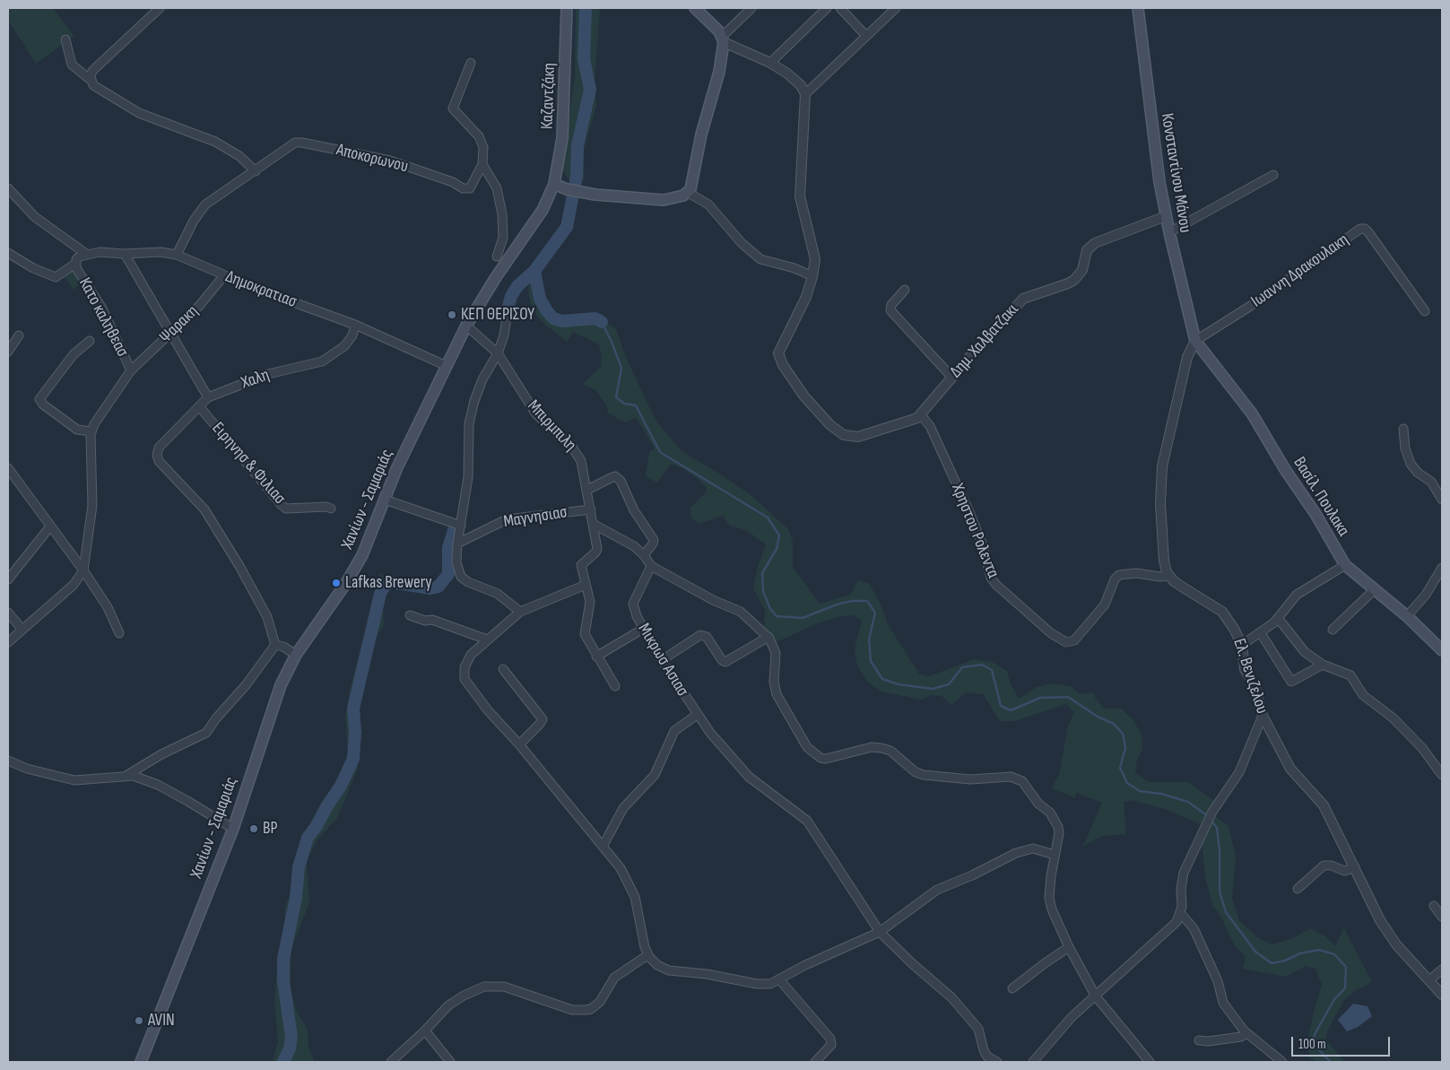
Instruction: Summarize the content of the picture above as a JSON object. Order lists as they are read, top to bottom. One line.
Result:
{"streets":{"main road":["Καζαντζάκη","Κονσταντίνου Μάνου","Βασίλ. Πουλακα","Χανίων - Σαμαριάς"],"street":["Αποκορωνου","Ιωαννη Δρακουλακη","Δημοκρατιασ","Κατο καληθεασ","Ψαρακη","Δημ. Χαλβατζακι","Χαλη","Μπιρμπιλη","Ειρηνησ & Φιλιασ","Μαγνησιασ","Χρηστου Ρολεντα","Μικρωσ Ασιασ","Ελ. Βενιζελου"]},"crossings":[["Καζαντζάκη","Χανίων - Σαμαριάς"],["Αποκορωνου","Δημοκρατιασ"],["Κονσταντίνου Μάνου","Ιωαννη Δρακουλακη"],["Κονσταντίνου Μάνου","Δημ. Χαλβατζακι"],["Κονσταντίνου Μάνου","Βασίλ. Πουλακα"],["Ιωαννη Δρακουλακη","Βασίλ. Πουλακα"],["Δημοκρατιασ","Ψαρακη"],["Δημοκρατιασ","Χαλη"],["Δημοκρατιασ","Χανίων - Σαμαριάς"],["Κατο καληθεασ","Ψαρακη"],["Δημ. Χαλβατζακι","Χρηστου Ρολεντα"],["Χαλη","Ειρηνησ & Φιλιασ"],["Μπιρμπιλη","Χανίων - Σαμαριάς"],["Μπιρμπιλη","Μαγνησιασ"],["Χρηστου Ρολεντα","Ελ. Βενιζελου"]],"places":["ΚΕΠ ΘΕΡΙΣΟΥ","Lafkas Brewery","BP","AVIN"],"scale_bar":"100 m"}
